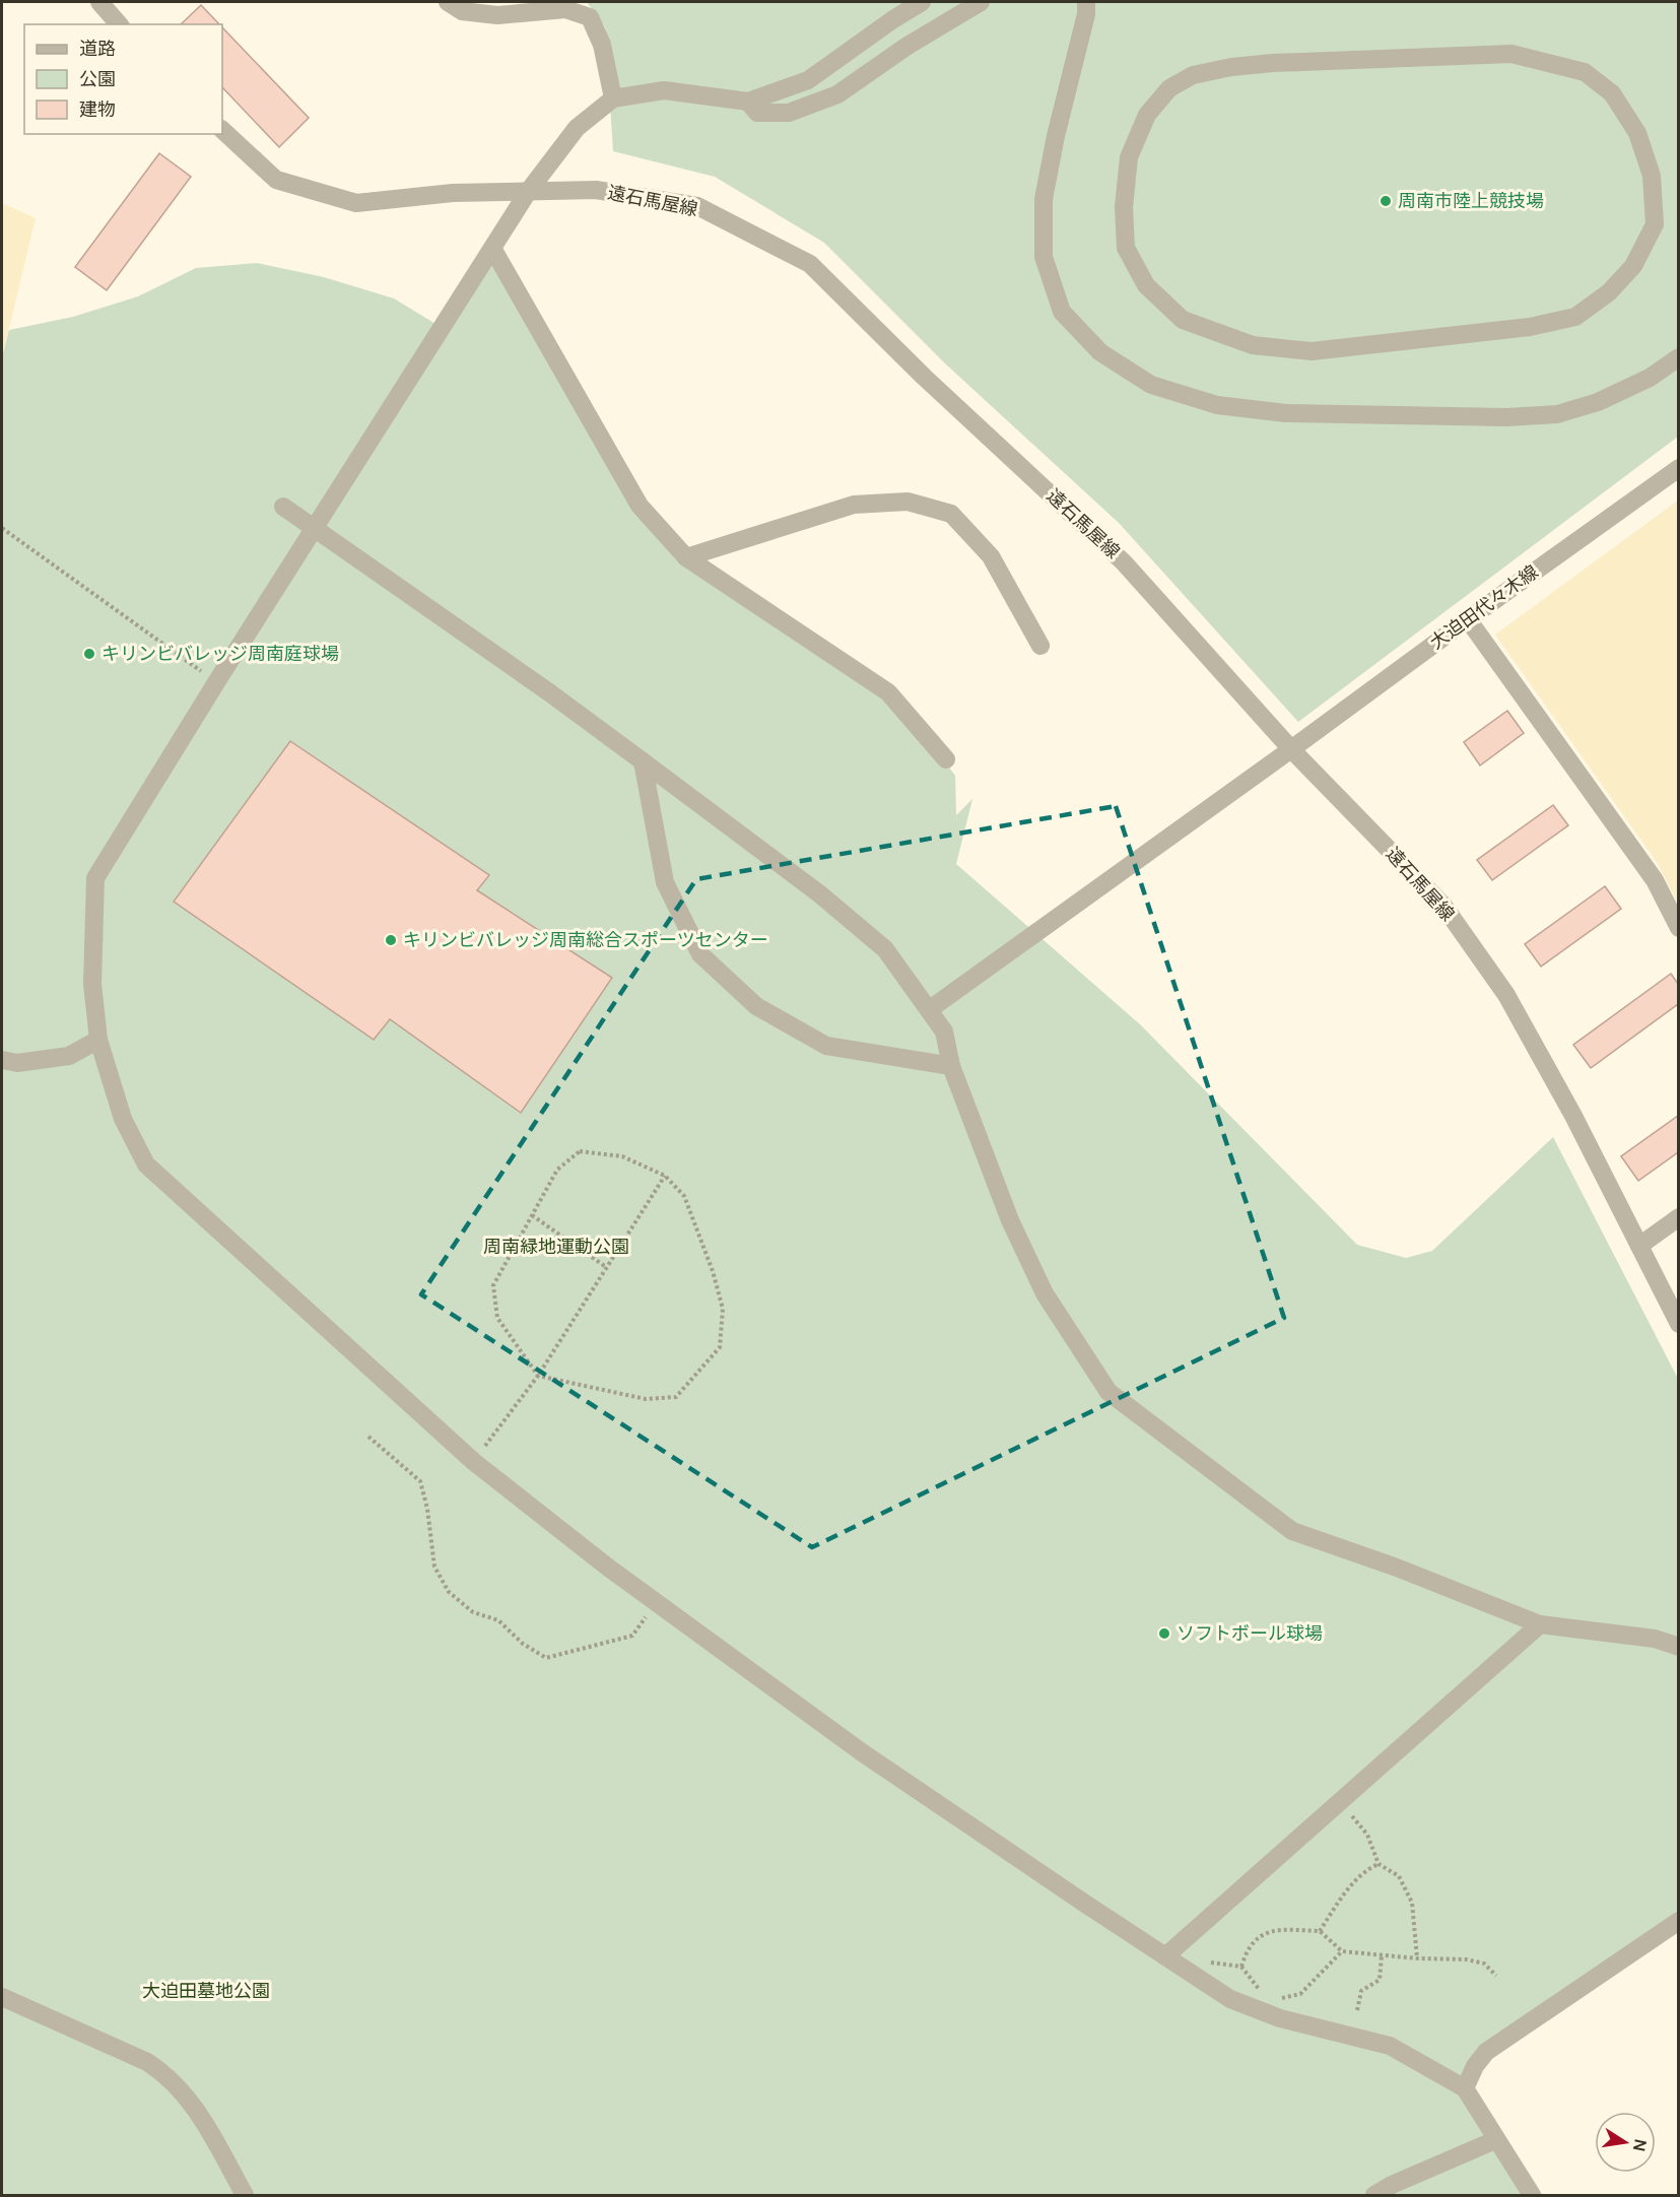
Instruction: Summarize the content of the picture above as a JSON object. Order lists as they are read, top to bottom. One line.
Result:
{"streets":{"street":["遠石馬屋線","大迫田代々木線"]},"crossings":[["遠石馬屋線","大迫田代々木線"]],"parks":["周南緑地運動公園","大迫田墓地公園"],"places":["周南市陸上競技場","キリンビバレッジ周南庭球場","キリンビバレッジ周南総合スポーツセンター","ソフトボール球場"],"legend":["道路","公園","建物"],"north":"right"}
